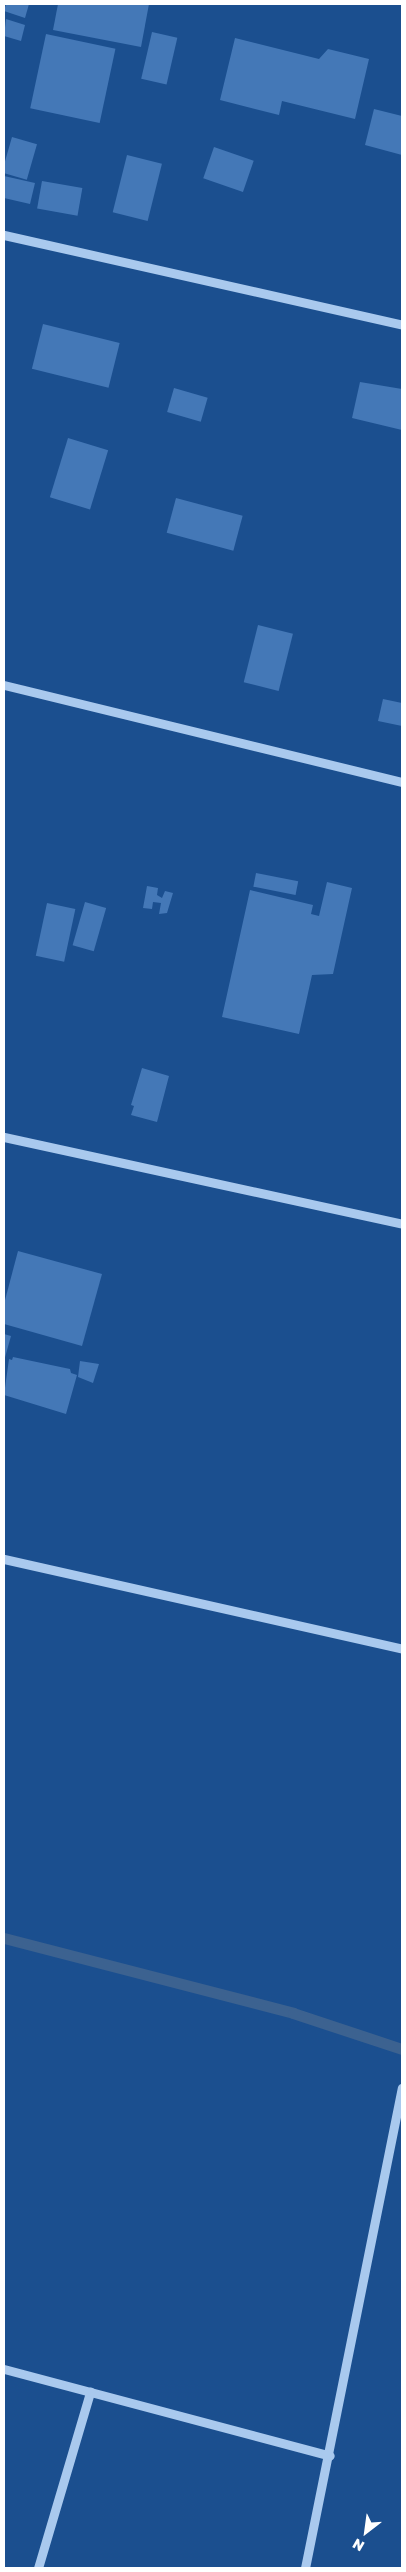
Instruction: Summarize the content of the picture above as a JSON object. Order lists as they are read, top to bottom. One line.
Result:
{"north":"bottom left"}
